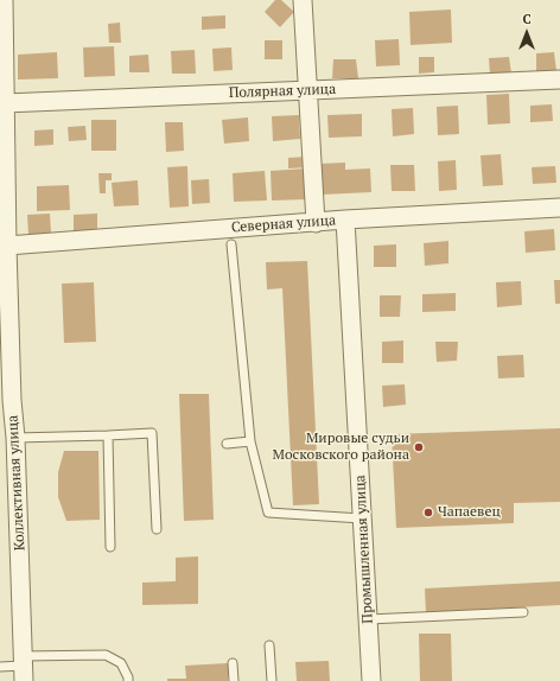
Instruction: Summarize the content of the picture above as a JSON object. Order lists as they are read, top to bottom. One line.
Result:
{"streets":{"street":["Полярная улица","Северная улица","Коллективная улица","Промышленная улица"]},"crossings":[["Полярная улица","Коллективная улица"],["Северная улица","Коллективная улица"],["Северная улица","Промышленная улица"]],"places":["Мировые судьи Московского района","Чапаевец"],"north":"top"}
